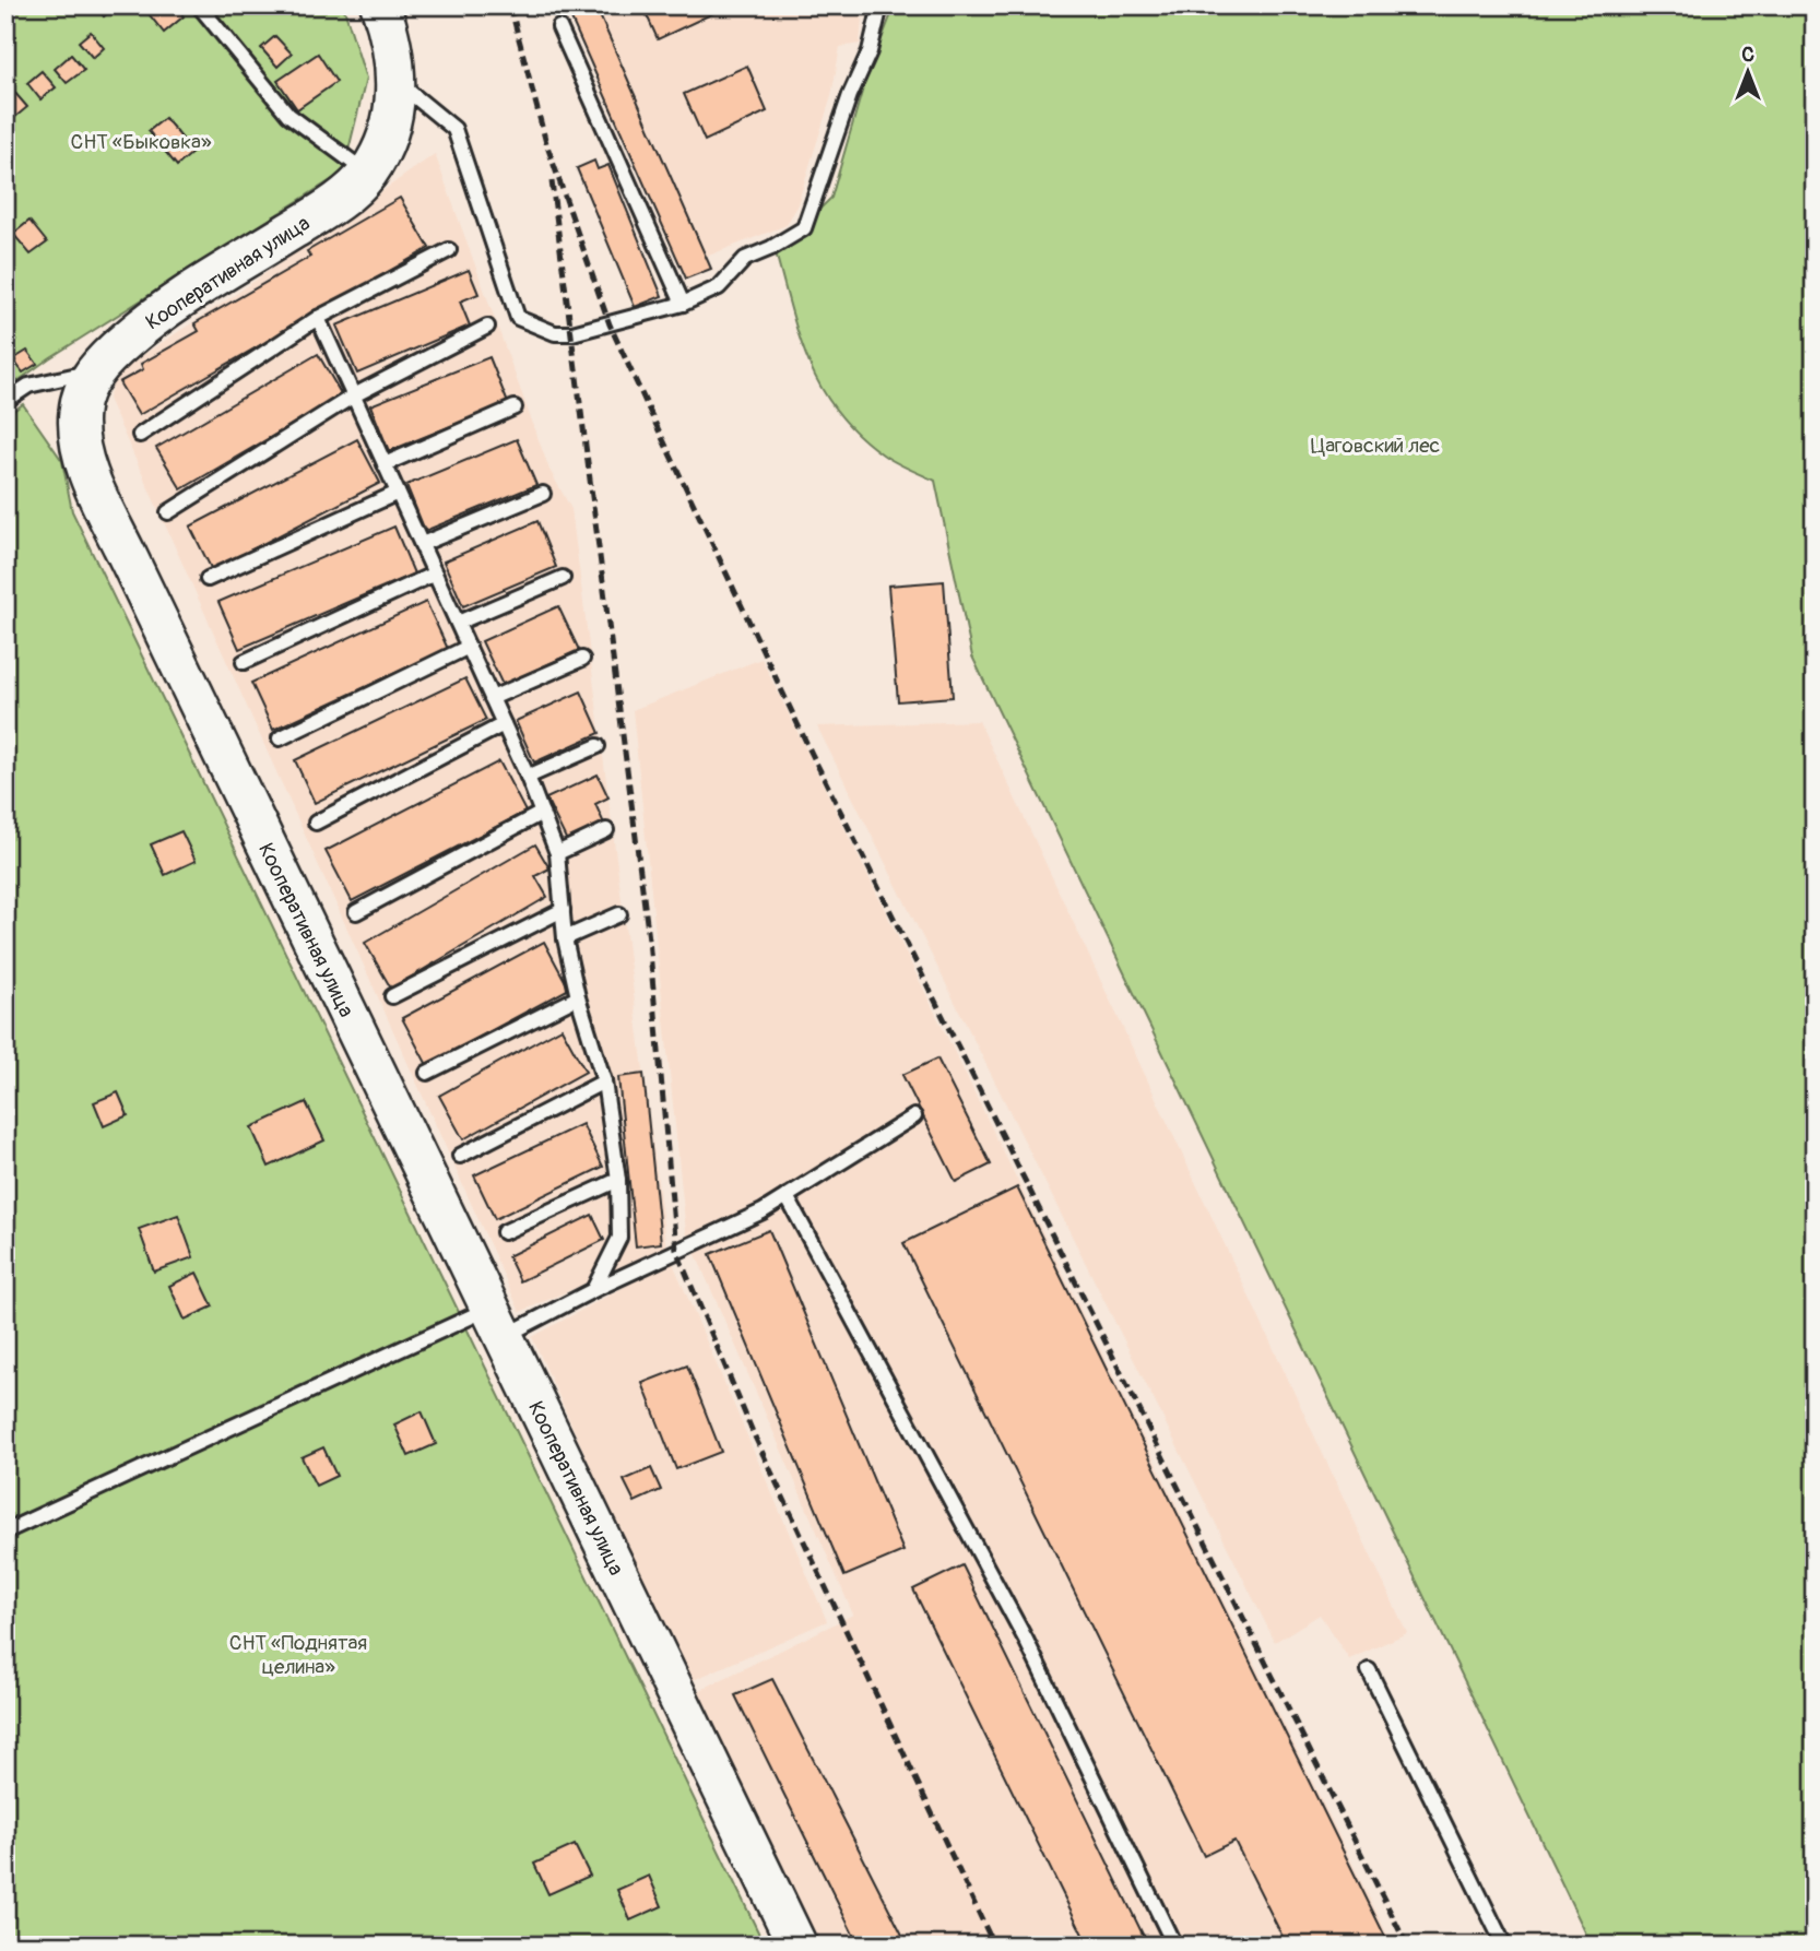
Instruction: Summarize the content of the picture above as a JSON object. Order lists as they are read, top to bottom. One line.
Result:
{"streets":{"main road":["Кооперативная улица"]},"parks":["СНТ «Быковка»","Цаговский лес","СНТ «Поднятая целина»"],"north":"top"}
